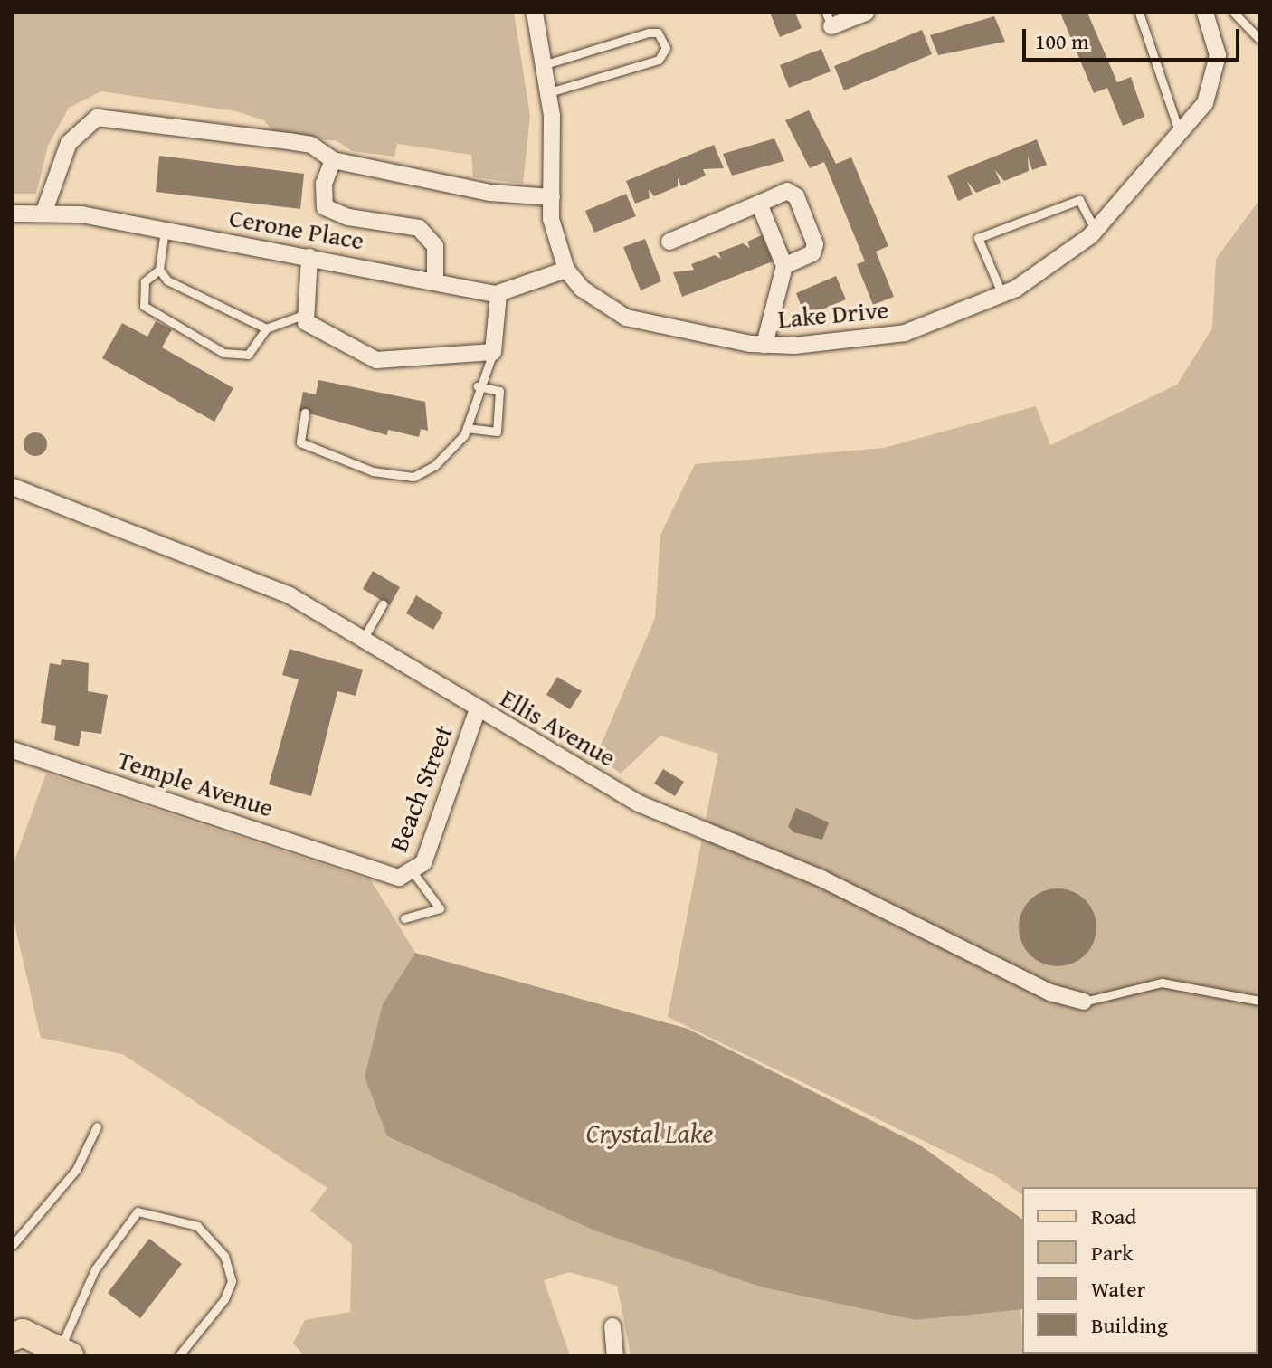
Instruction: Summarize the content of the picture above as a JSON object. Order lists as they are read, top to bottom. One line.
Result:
{"streets":{"street":["Cerone Place","Lake Drive","Ellis Avenue","Temple Avenue","Beach Street"]},"crossings":[["Ellis Avenue","Beach Street"],["Temple Avenue","Beach Street"]],"water":["Crystal Lake"],"legend":["Road","Park","Water","Building"],"scale_bar":"100 m"}
